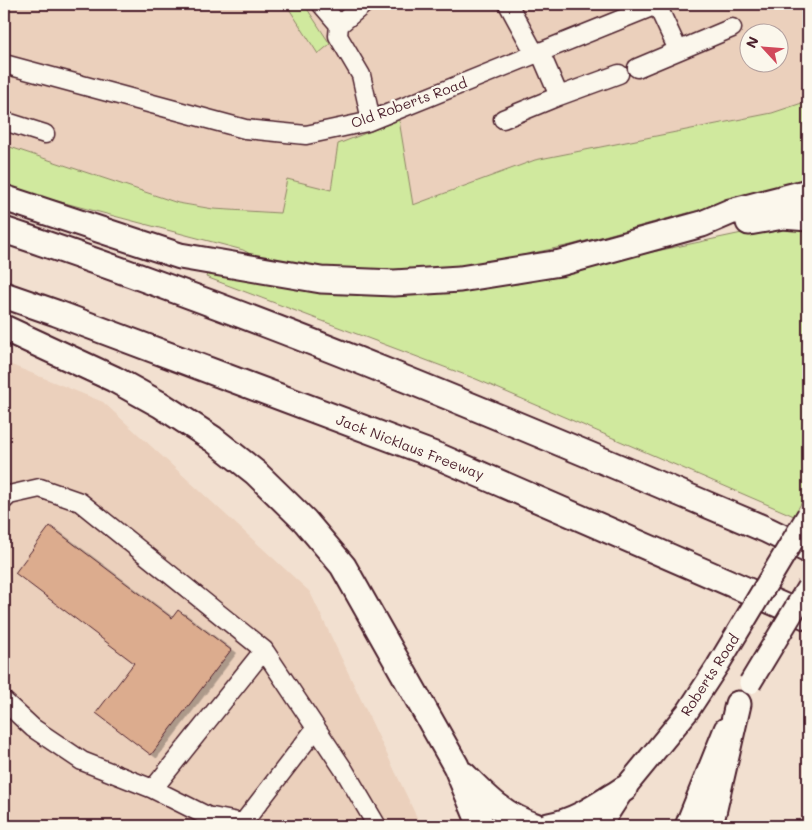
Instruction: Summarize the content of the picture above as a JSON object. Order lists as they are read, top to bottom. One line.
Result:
{"streets":{"highway":["Jack Nicklaus Freeway"],"main road":["Roberts Road"],"street":["Old Roberts Road"]},"north":"top left"}
